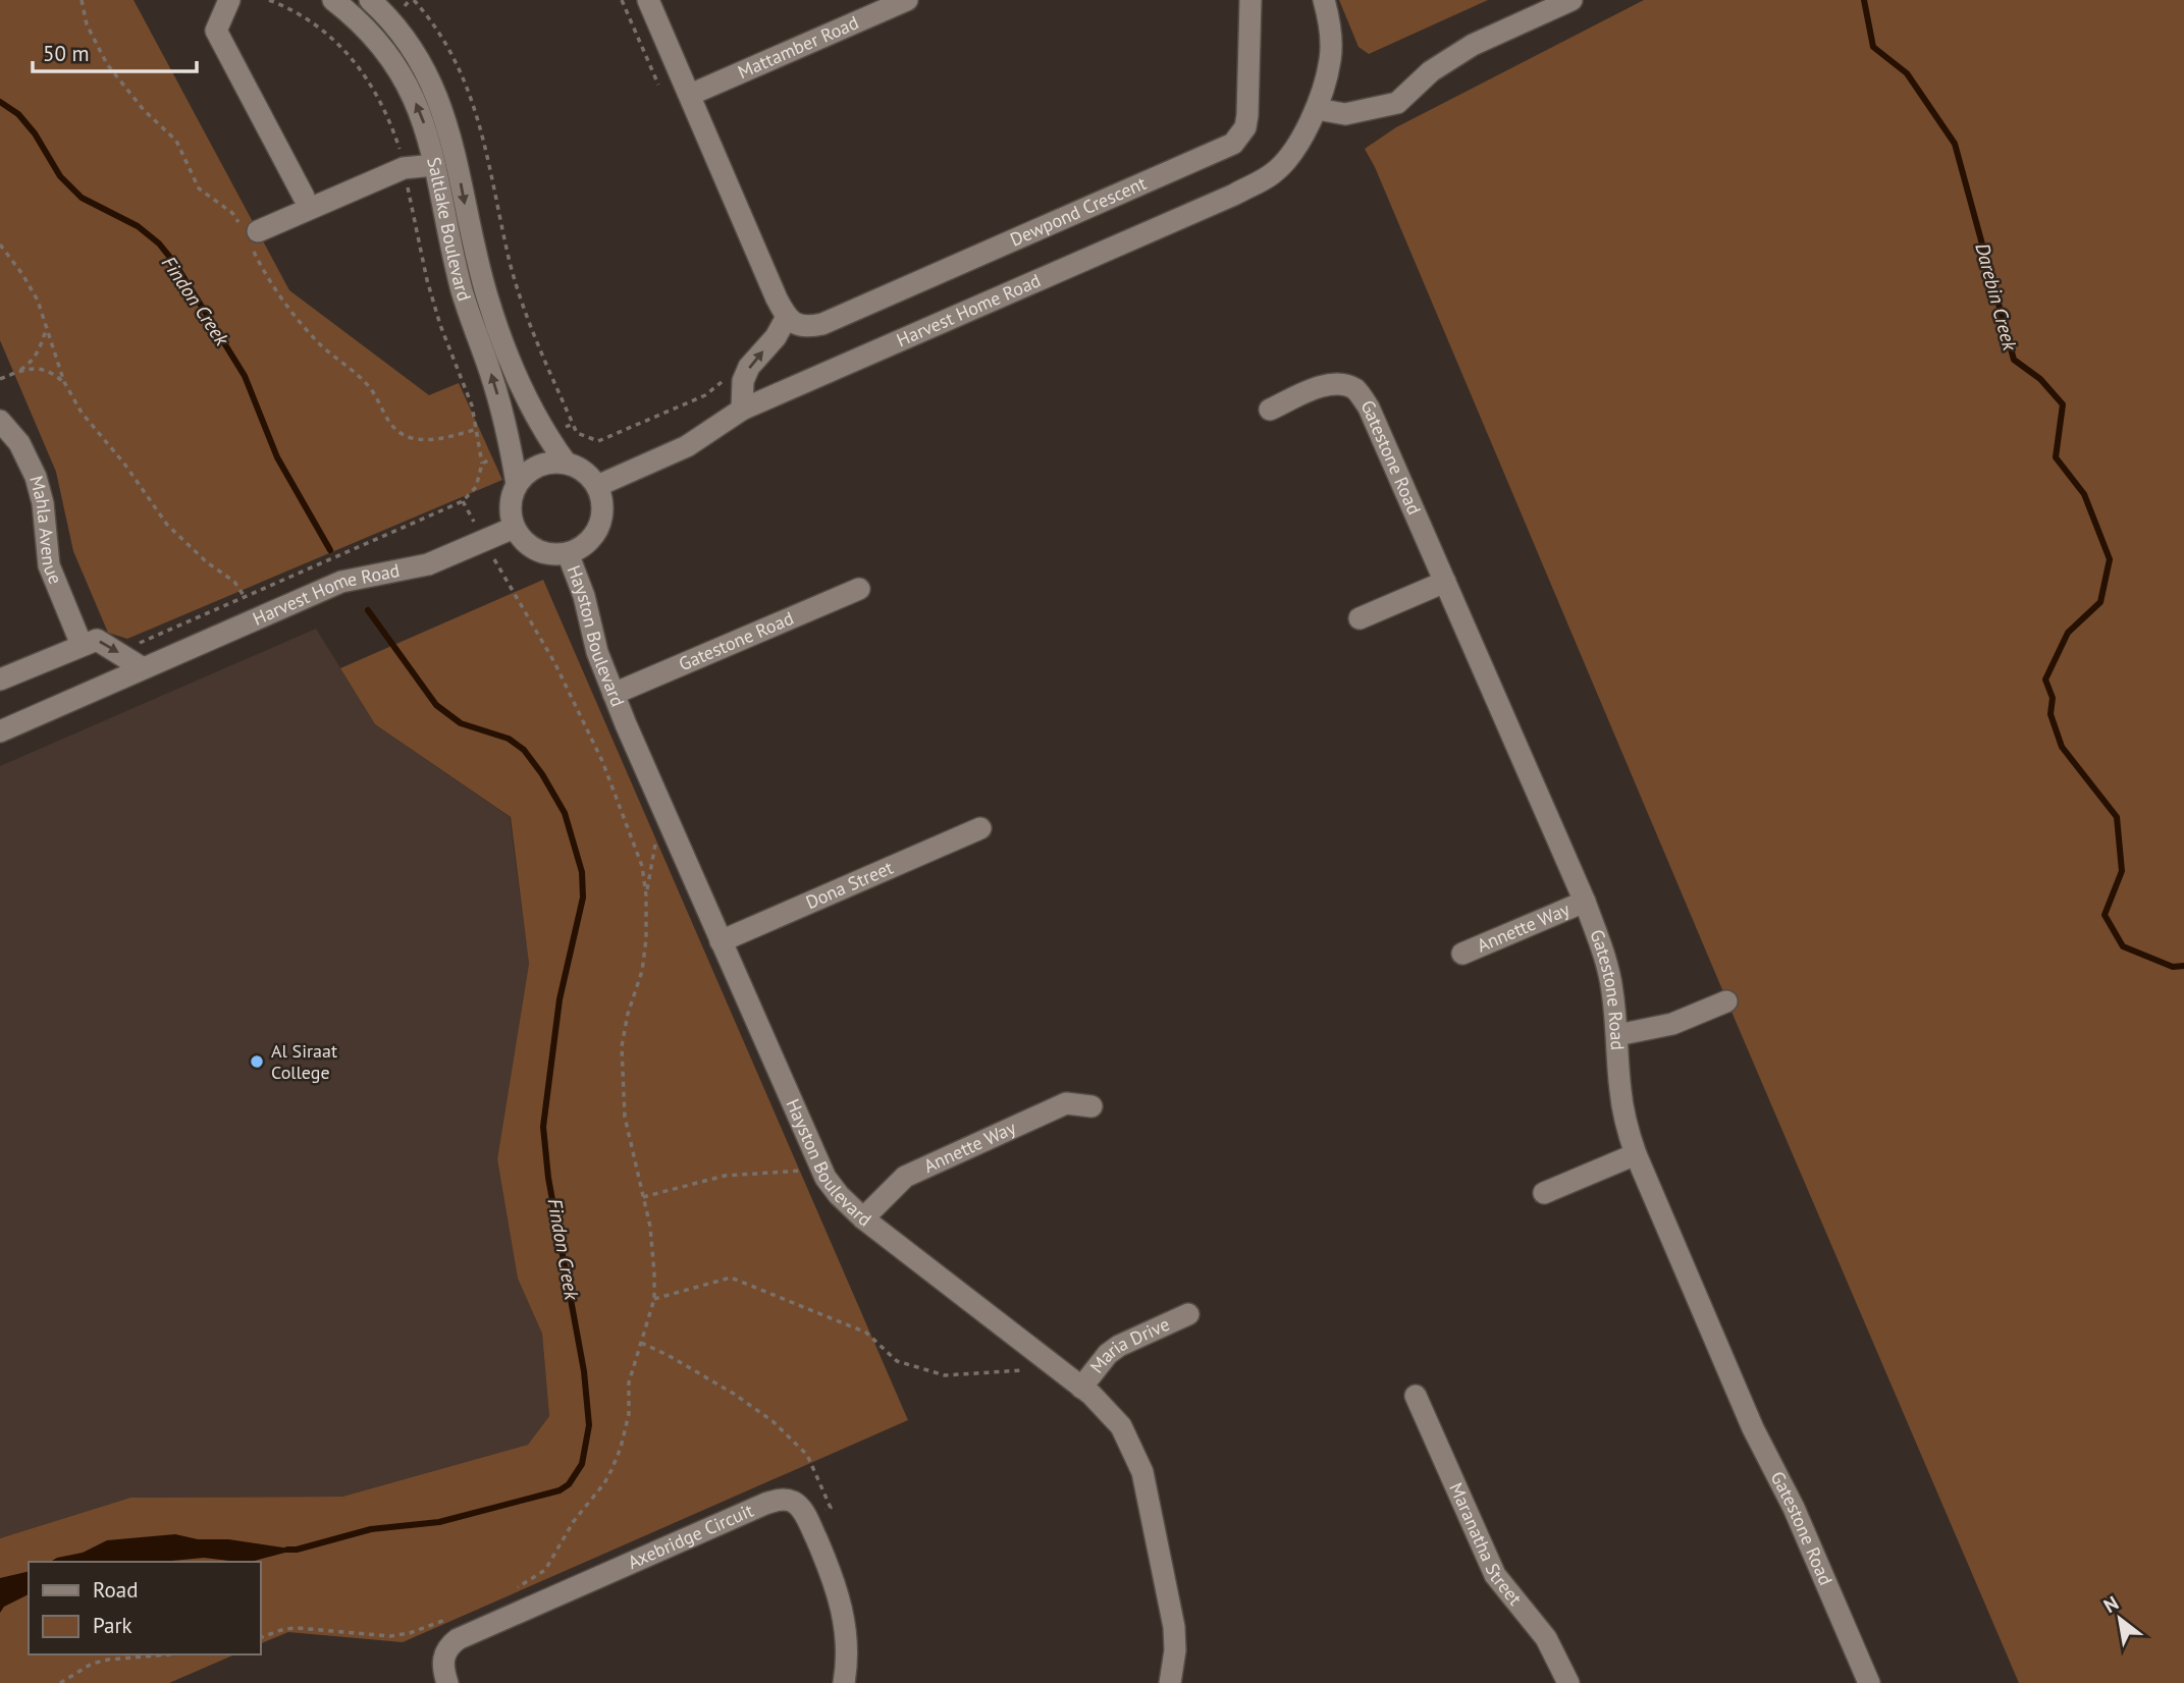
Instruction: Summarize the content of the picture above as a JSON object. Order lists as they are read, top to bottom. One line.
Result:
{"streets":{"street":["Mattamber Road","Dewpond Crescent","Saltlake Boulevard","Harvest Home Road","Gatestone Road","Mahla Avenue","Hayston Boulevard","Dona Street","Annette Way","Maria Drive","Axebridge Circuit","Maranatha Street"]},"crossings":[["Saltlake Boulevard","Harvest Home Road"],["Saltlake Boulevard","Hayston Boulevard"],["Harvest Home Road","Hayston Boulevard"],["Gatestone Road","Hayston Boulevard"],["Gatestone Road","Annette Way"],["Hayston Boulevard","Dona Street"],["Hayston Boulevard","Annette Way"],["Hayston Boulevard","Maria Drive"]],"water":["Darebin Creek","Findon Creek"],"places":["Al Siraat College"],"legend":["Road","Park"],"scale_bar":"50 m","north":"top left"}
